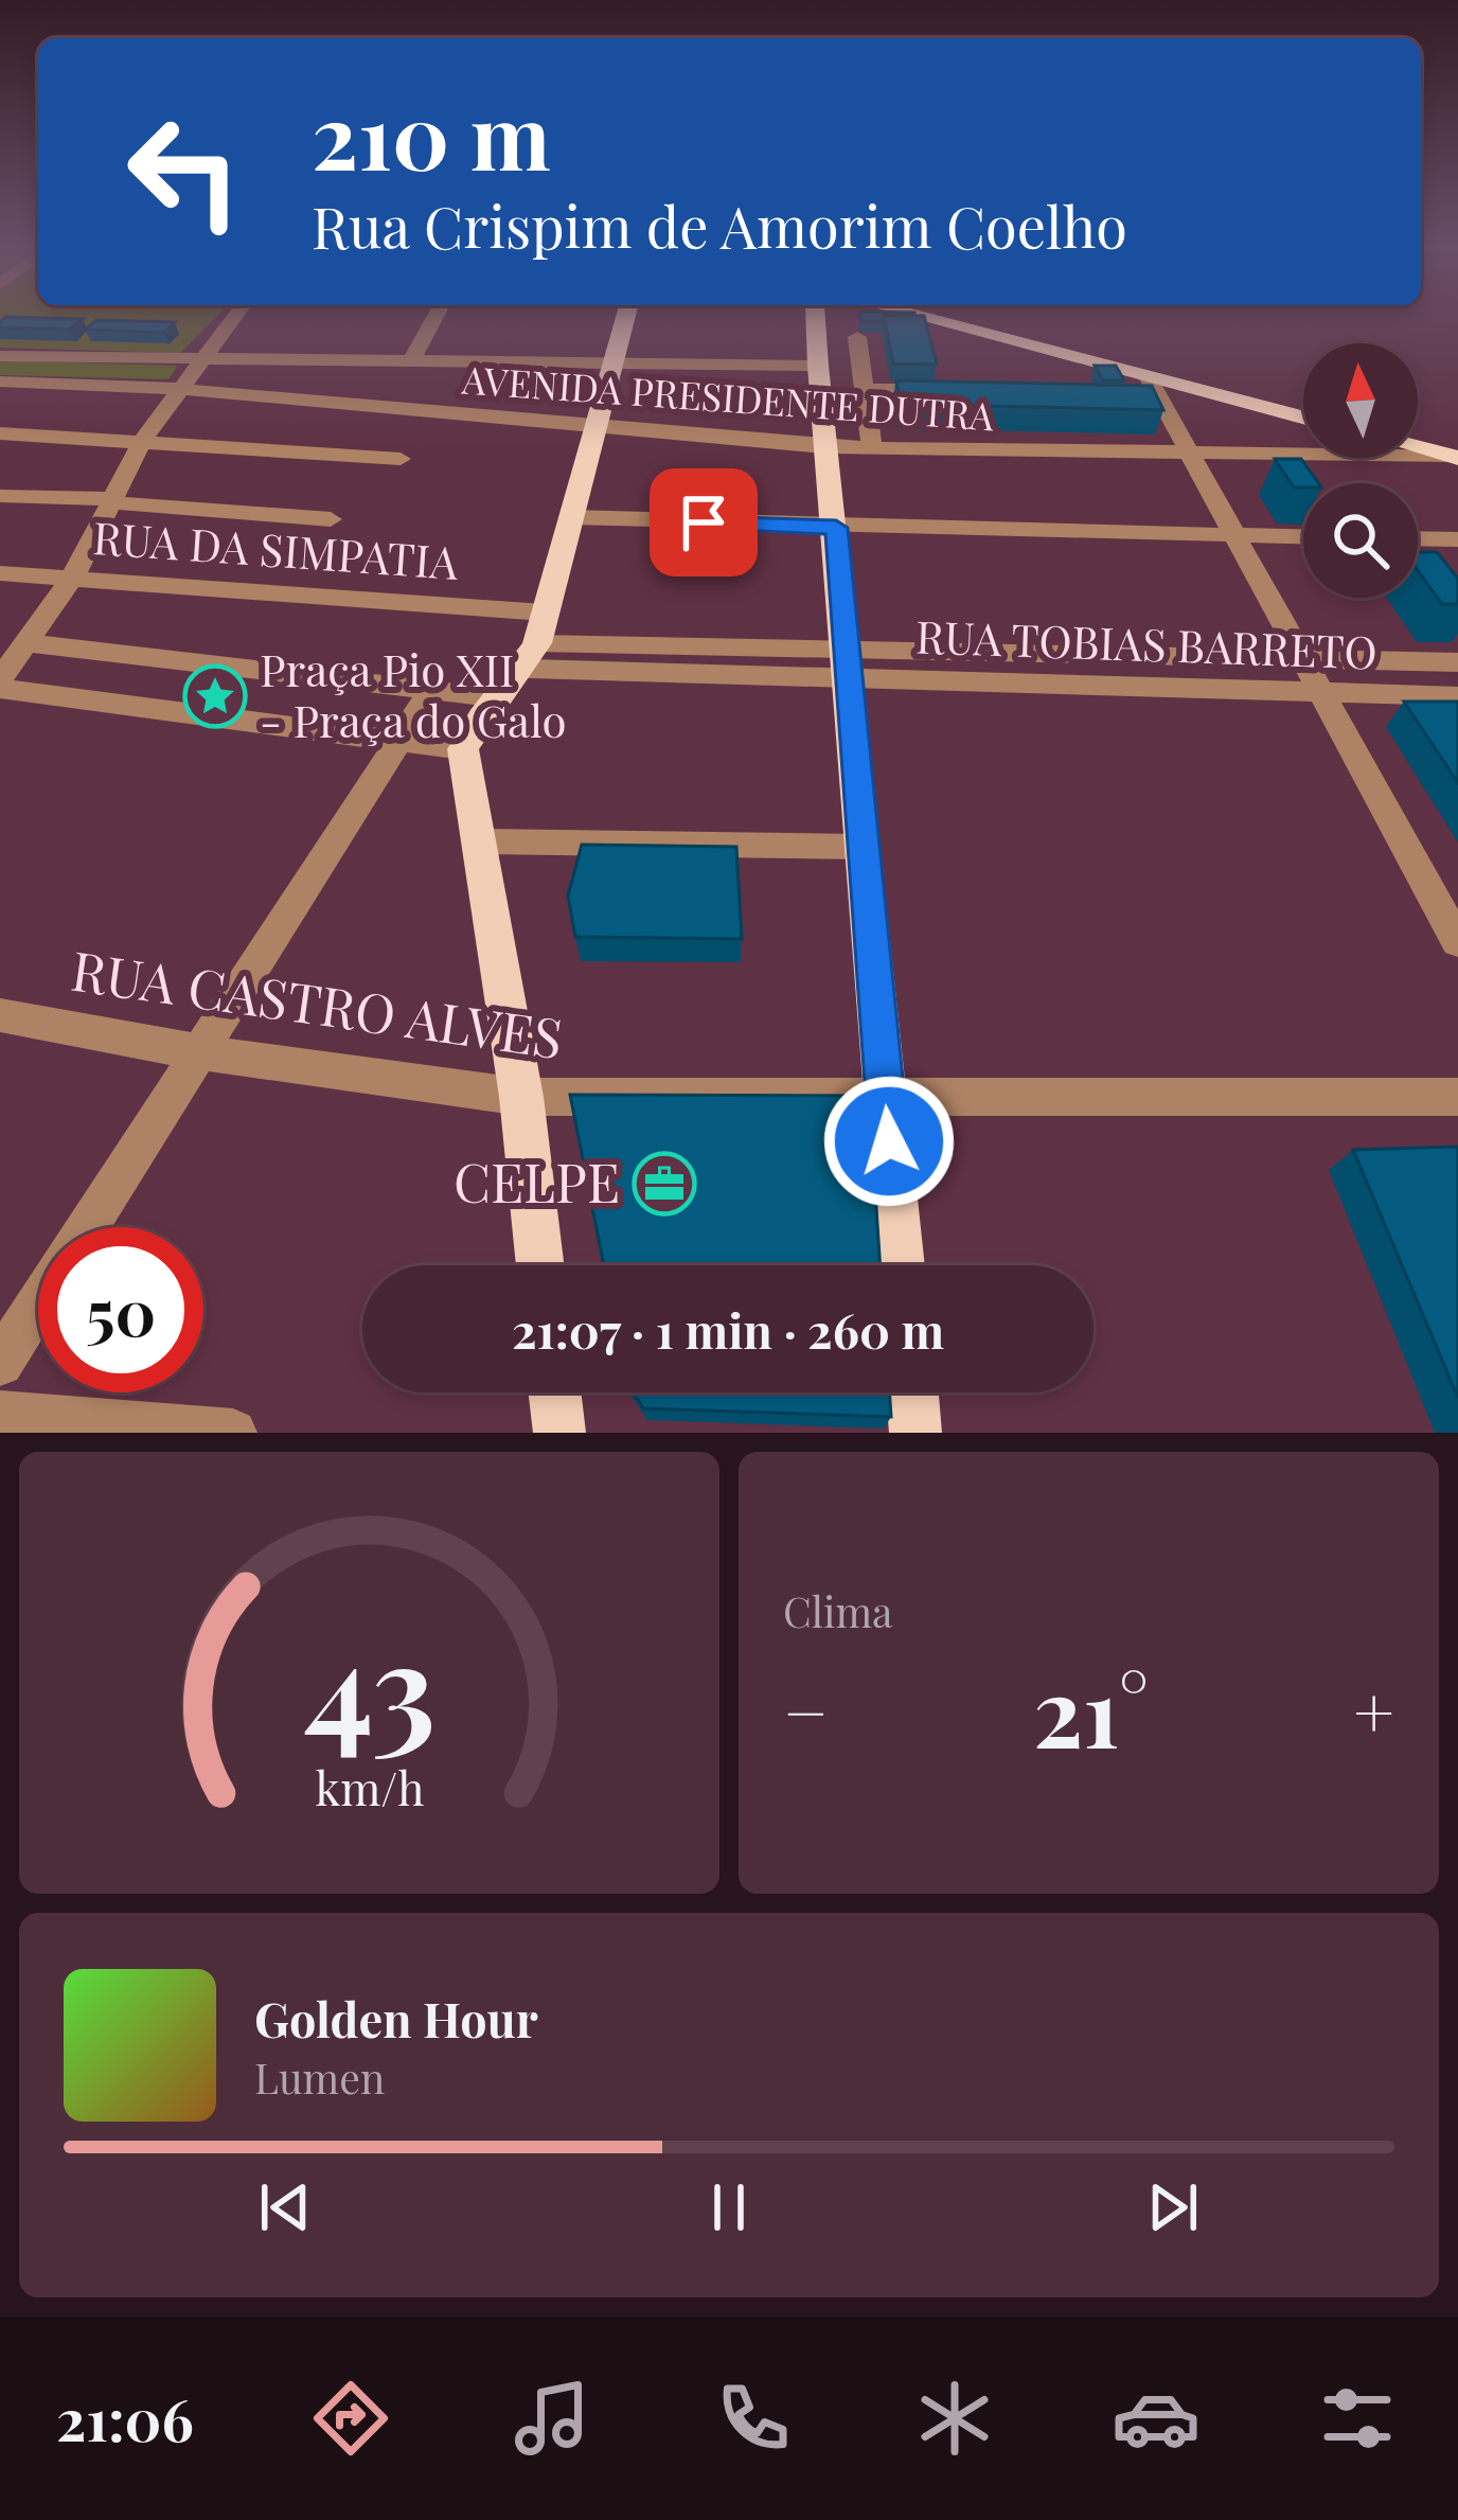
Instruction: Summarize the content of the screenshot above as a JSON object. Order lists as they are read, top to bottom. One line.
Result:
{"streets":{"street":["AVENIDA PRESIDENTE DUTRA","RUA DA SIMPATIA","RUA TOBIAS BARRETO","RUA CASTRO ALVES"]},"places":{"place":["Praça Pio XII - Praça do Galo"],"office":["CELPE"]},"north":"top","page":{"turn":["210 m","Rua Crispim de Amorim Coelho"],"limit":"50","trip":"21:07 · 1 min · 260 m","tile":"Clima","heat":["−","21°","+"],"song":["Golden Hour","Lumen"],"tabs":"21:06","gauge":["43","km/h"]}}
